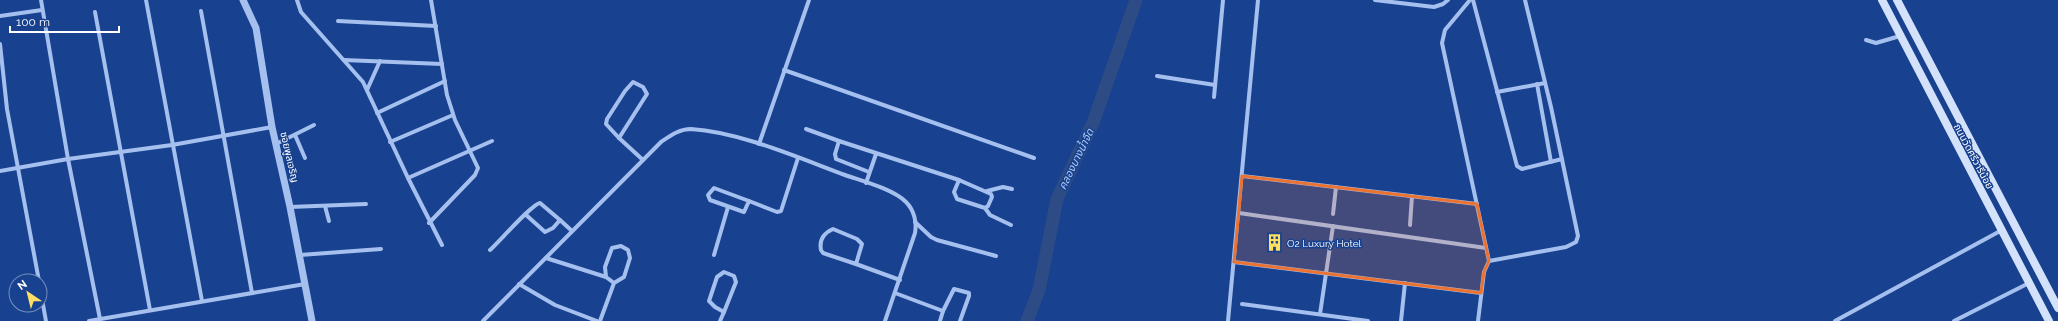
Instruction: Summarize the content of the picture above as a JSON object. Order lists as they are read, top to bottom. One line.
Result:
{"streets":{"main road":["ถนนวัดศรีวารีน้อย"],"street":["ซอยพูลเจริญ"]},"water":["คลองบางน้ำจืด"],"places":{"building":["O2 Luxury Hotel"]},"scale_bar":"100 m","north":"top left"}
